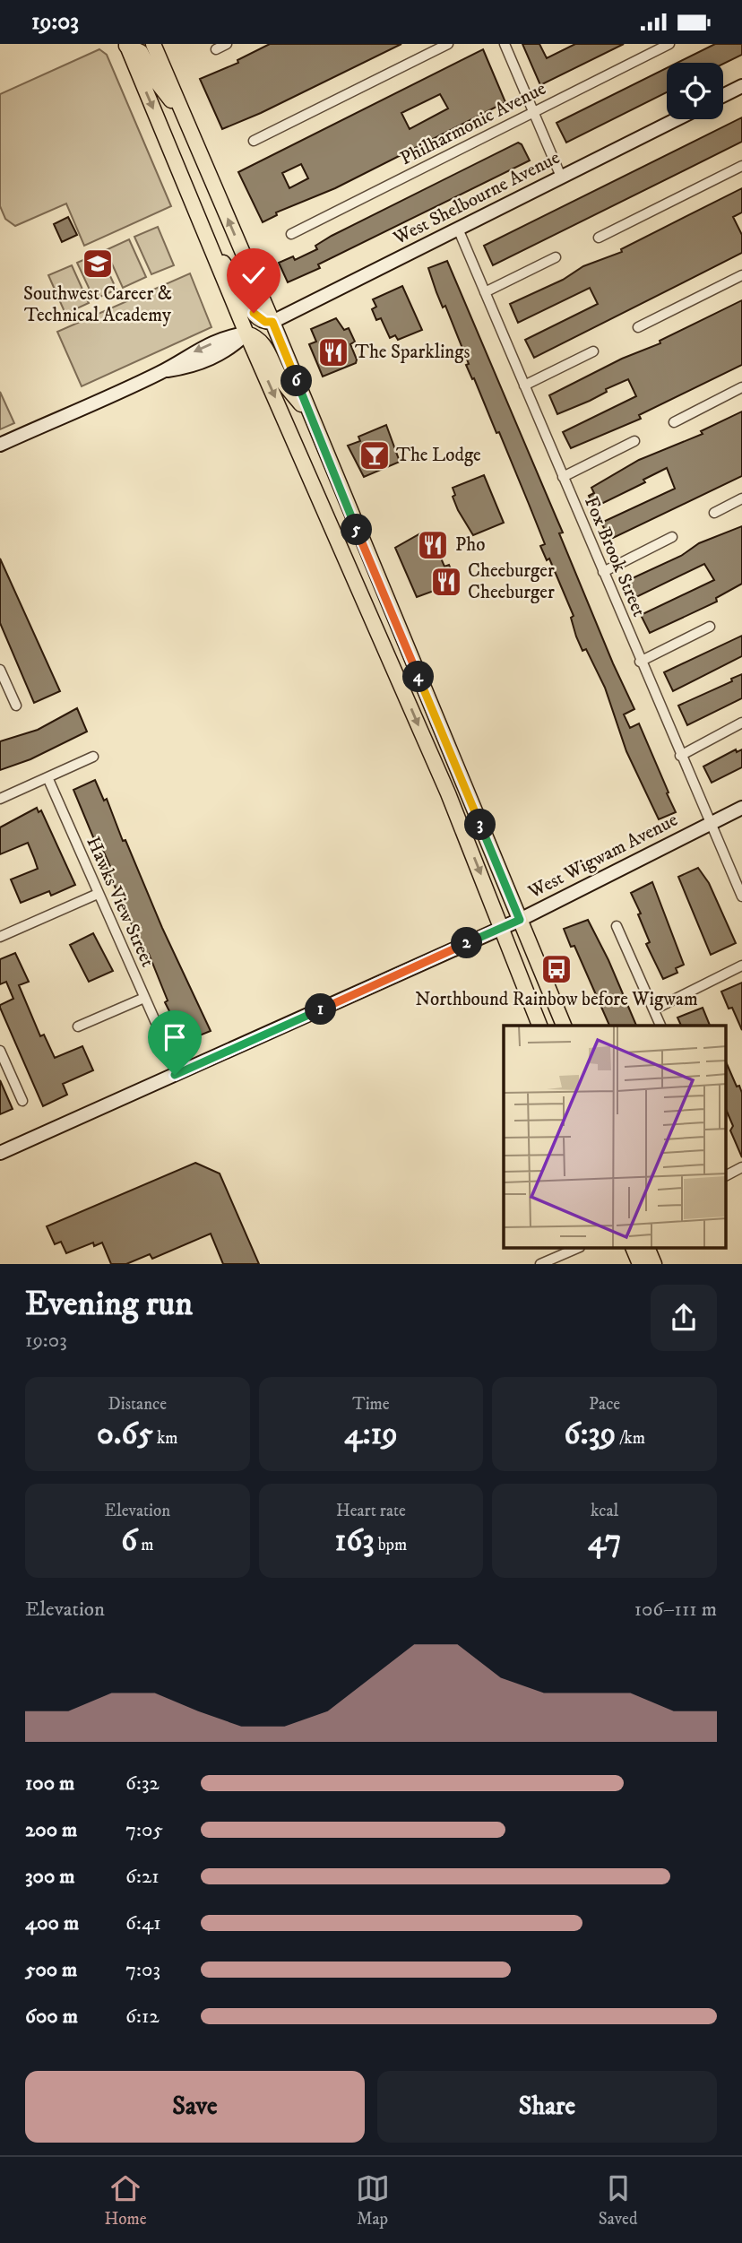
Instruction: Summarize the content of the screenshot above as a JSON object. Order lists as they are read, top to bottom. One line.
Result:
{"streets":{"street":["Philharmonic Avenue","West Shelbourne Avenue","Fox Brook Street","West Wigwam Avenue","Hawks View Street"]},"crossings":[["West Shelbourne Avenue","Fox Brook Street"],["Fox Brook Street","West Wigwam Avenue"]],"places":{"school or university":["Southwest Career & Technical Academy"],"restaurant":["The Sparklings","Pho","Cheeburger Cheeburger"],"bar":["The Lodge"],"bus stop":["Northbound Rainbow before Wigwam"]},"page":{"status":"19:03","pins":["6","5","4","3","2","1"],"heading":["Evening run","19:03"],"stats":[["Distance","0.65 km"],["Time","4:19"],["Pace","6:39 /km"],["Elevation","6 m"],["Heart rate","163 bpm"],["kcal","47"]],"chart":["Elevation","106–111 m"],"list":[{"name":"100 m","note":"6:32"},{"name":"200 m","note":"7:05"},{"name":"300 m","note":"6:21"},{"name":"400 m","note":"6:41"},{"name":"500 m","note":"7:03"},{"name":"600 m","note":"6:12"}],"buttons":["Save","Share"],"tabs":["Home","Map","Saved"]}}
